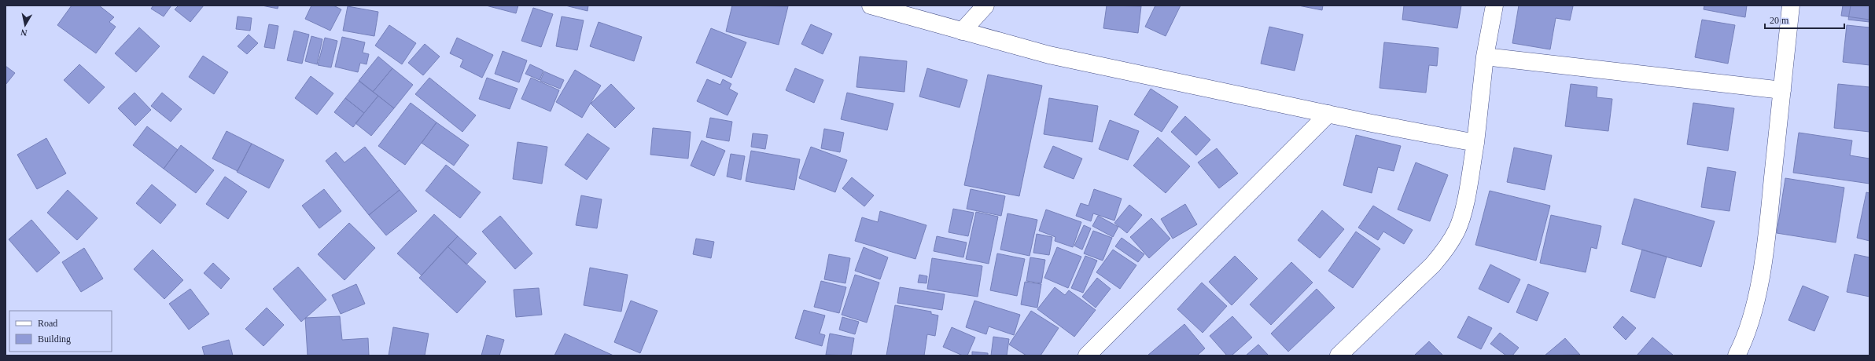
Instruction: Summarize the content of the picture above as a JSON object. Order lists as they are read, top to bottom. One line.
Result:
{"legend":["Road","Building"],"scale_bar":"20 m","north":"bottom"}
